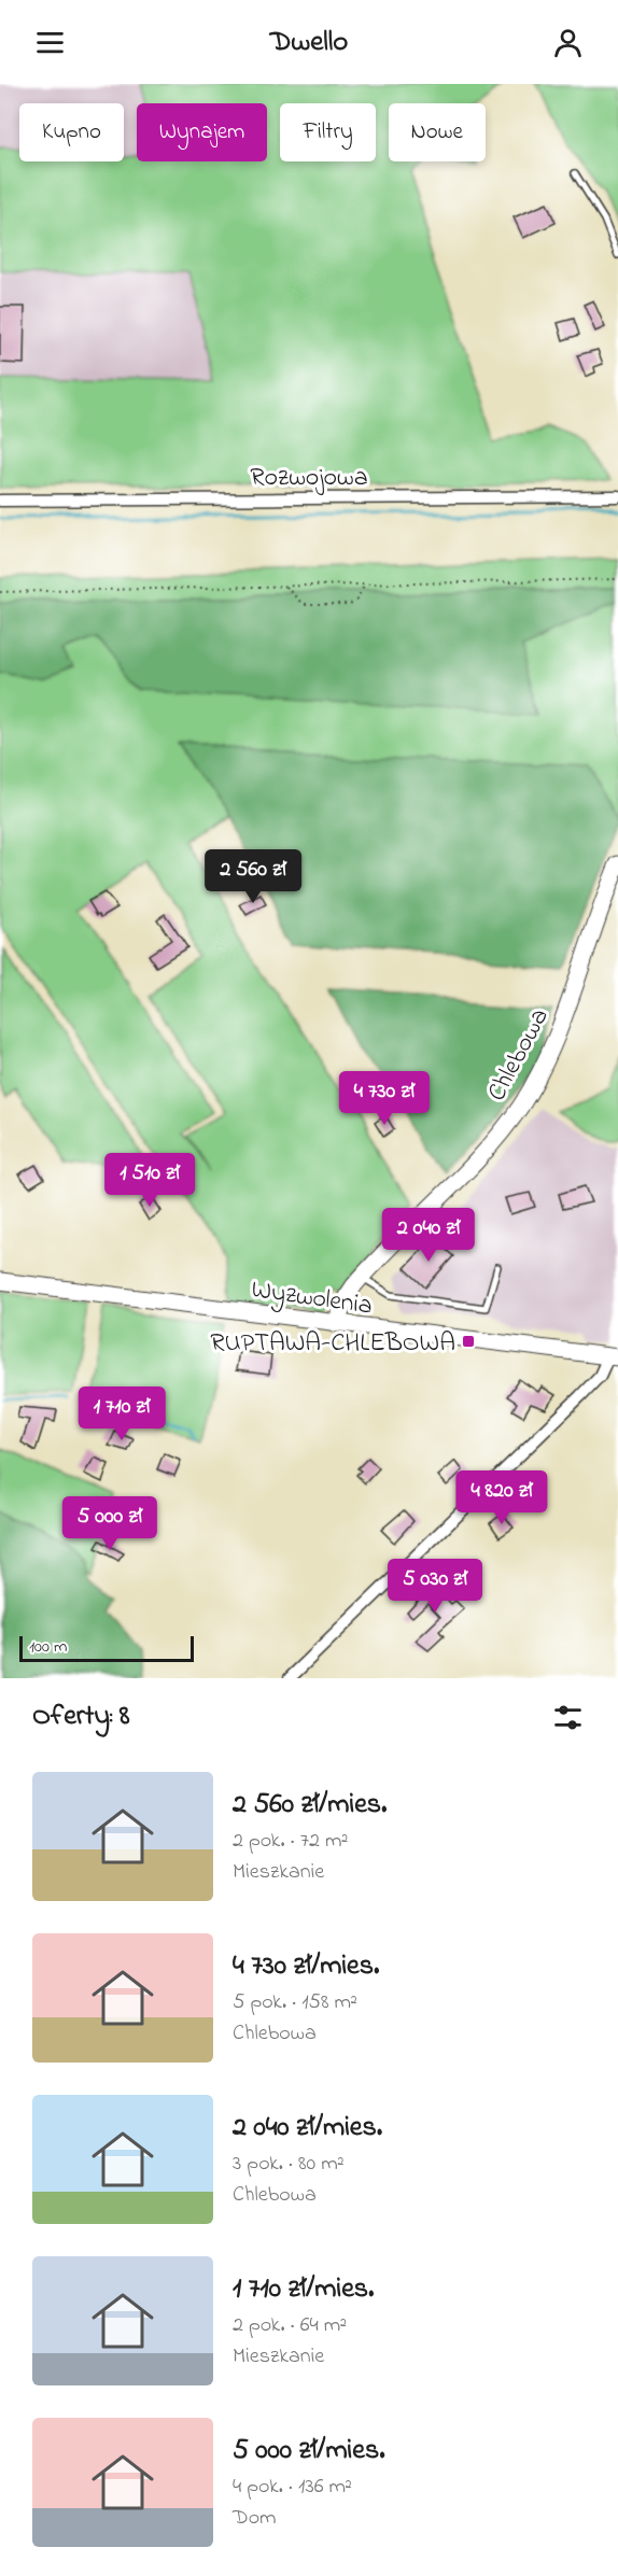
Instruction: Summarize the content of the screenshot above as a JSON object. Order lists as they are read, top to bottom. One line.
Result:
{"streets":{"street":["Rozwojowa","Chlebowa","Wyzwolenia"]},"crossings":[["Chlebowa","Wyzwolenia"]],"places":{"transit":["RUPTAWA-CHLEBOWA"]},"scale_bar":"100 m","page":{"header":"Dwello","chip":["Kupno","Wynajem","Filtry","Nowe"],"price":["2 560 zł","4 730 zł","1 510 zł","2 040 zł","1 710 zł","4 820 zł","5 000 zł","5 030 zł"],"scale":"100 m","heading":"Oferty: 8","list":[{"name":"2 560 zł/mies.","note":"2 pok. · 72 m² · Mieszkanie"},{"name":"4 730 zł/mies.","note":"5 pok. · 158 m² · Chlebowa"},{"name":"2 040 zł/mies.","note":"3 pok. · 80 m² · Chlebowa"},{"name":"1 710 zł/mies.","note":"2 pok. · 64 m² · Mieszkanie"},{"name":"5 000 zł/mies.","note":"4 pok. · 136 m² · Dom"}]}}
